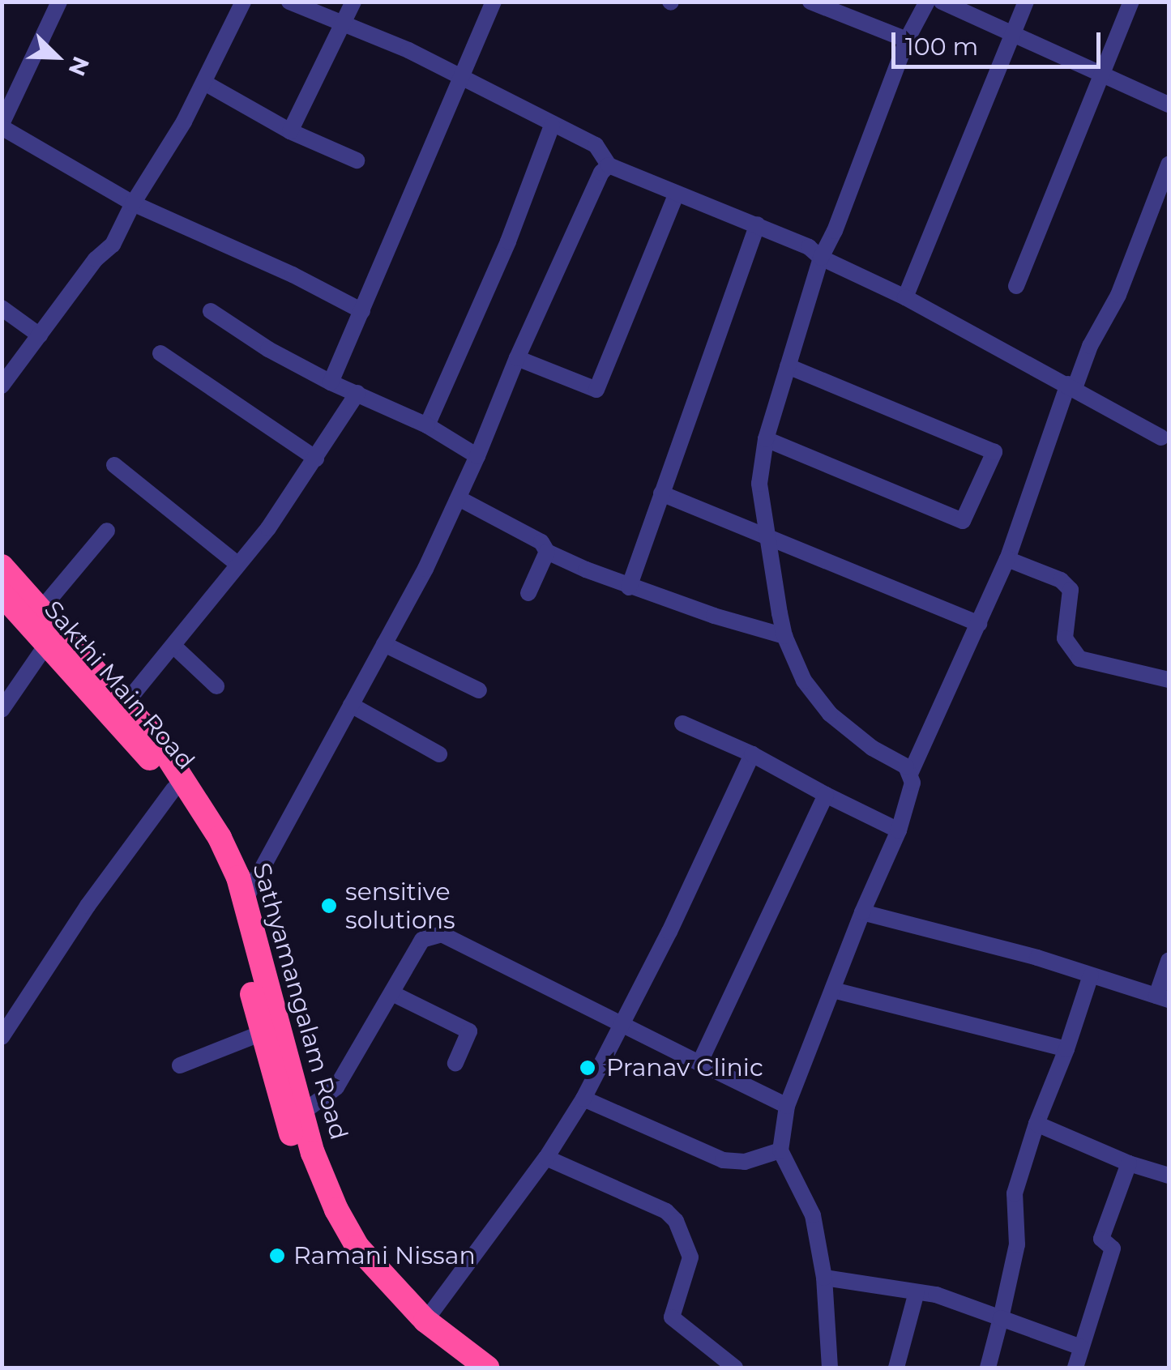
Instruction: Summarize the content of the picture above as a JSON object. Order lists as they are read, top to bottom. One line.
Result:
{"streets":{"highway":["Sakthi Main Road","Sathyamangalam Road"]},"places":["sensitive solutions","Pranav Clinic","Ramani Nissan"],"scale_bar":"100 m","north":"bottom right"}
